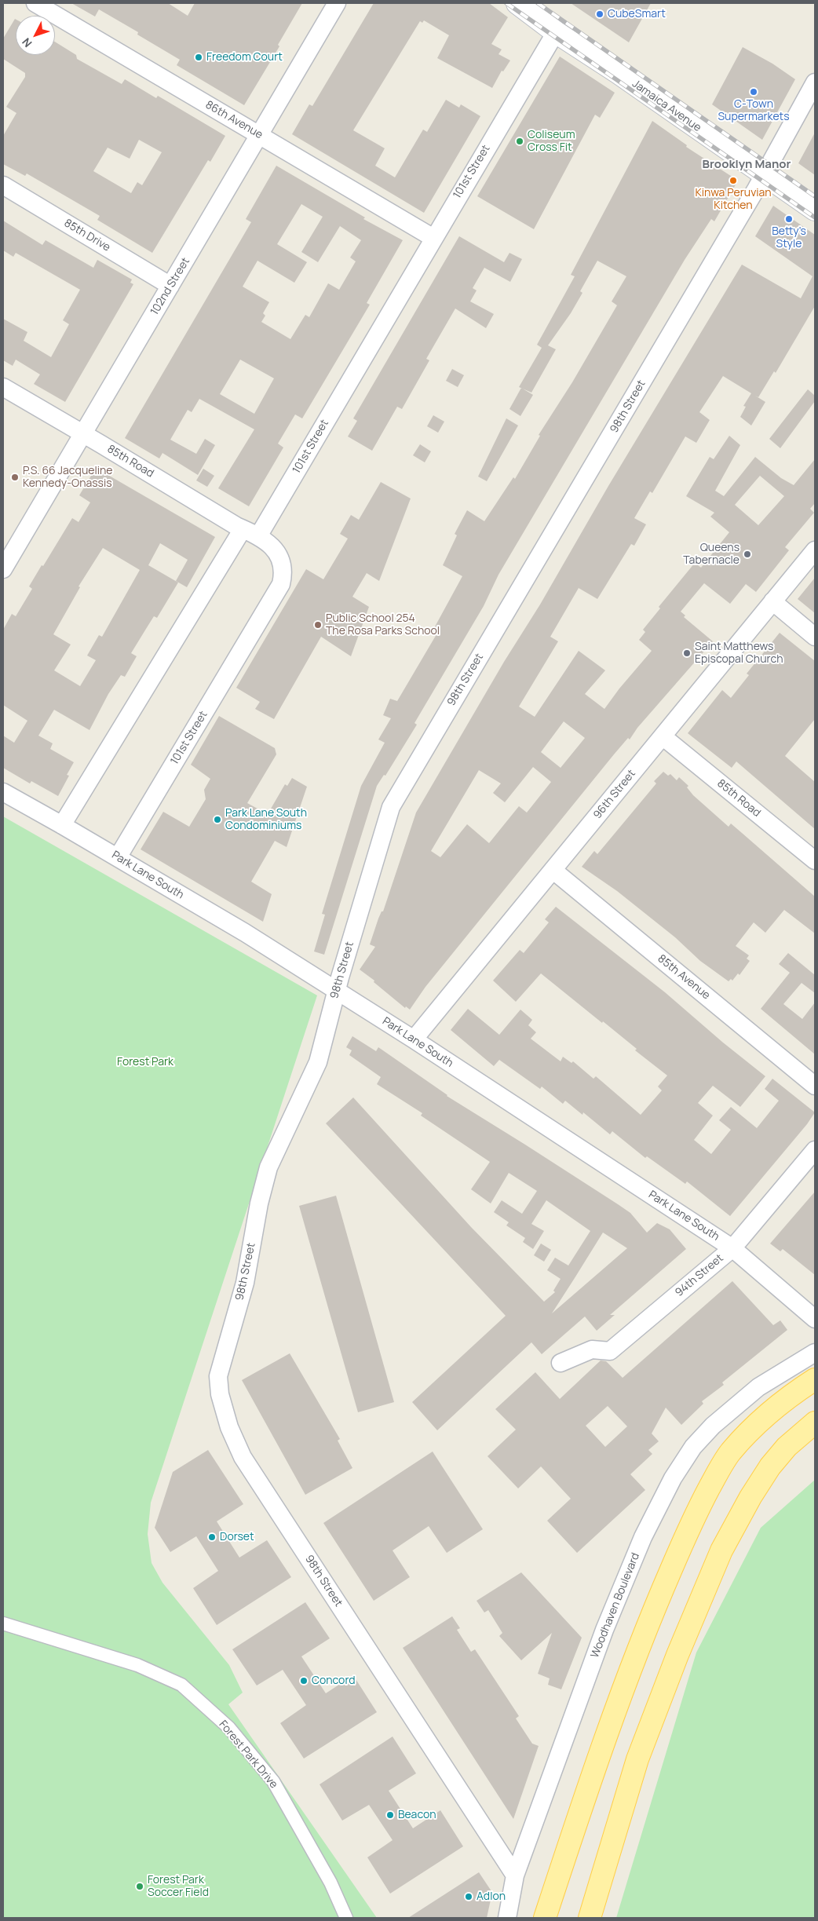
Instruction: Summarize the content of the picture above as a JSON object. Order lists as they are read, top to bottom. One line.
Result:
{"streets":{"main road":["Jamaica Avenue"],"street":["86th Avenue","101st Street","85th Drive","102nd Street","98th Street","85th Road","96th Street","Park Lane South","85th Avenue","94th Street","Woodhaven Boulevard","Forest Park Drive"]},"crossings":[["Jamaica Avenue","101st Street"],["Jamaica Avenue","98th Street"],["86th Avenue","101st Street"],["86th Avenue","102nd Street"],["101st Street","85th Road"],["101st Street","Park Lane South"],["85th Drive","102nd Street"],["102nd Street","85th Road"],["98th Street","Park Lane South"],["98th Street","Woodhaven Boulevard"],["85th Road","96th Street"],["96th Street","Park Lane South"],["96th Street","85th Avenue"],["Park Lane South","94th Street"]],"districts":["Brooklyn Manor"],"parks":["Forest Park"],"places":["CubeSmart","Freedom Court","C‑Town Supermarkets","Coliseum Cross Fit","Kinwa Peruvian Kitchen","Betty's Style","P.S. 66 Jacqueline Kennedy-Onassis","Queens Tabernacle","Public School 254 The Rosa Parks School","Saint Matthews Episcopal Church","Park Lane South Condominiums","Dorset","Concord","Beacon","Forest Park Soccer Field","Adlon"],"north":"bottom left"}
